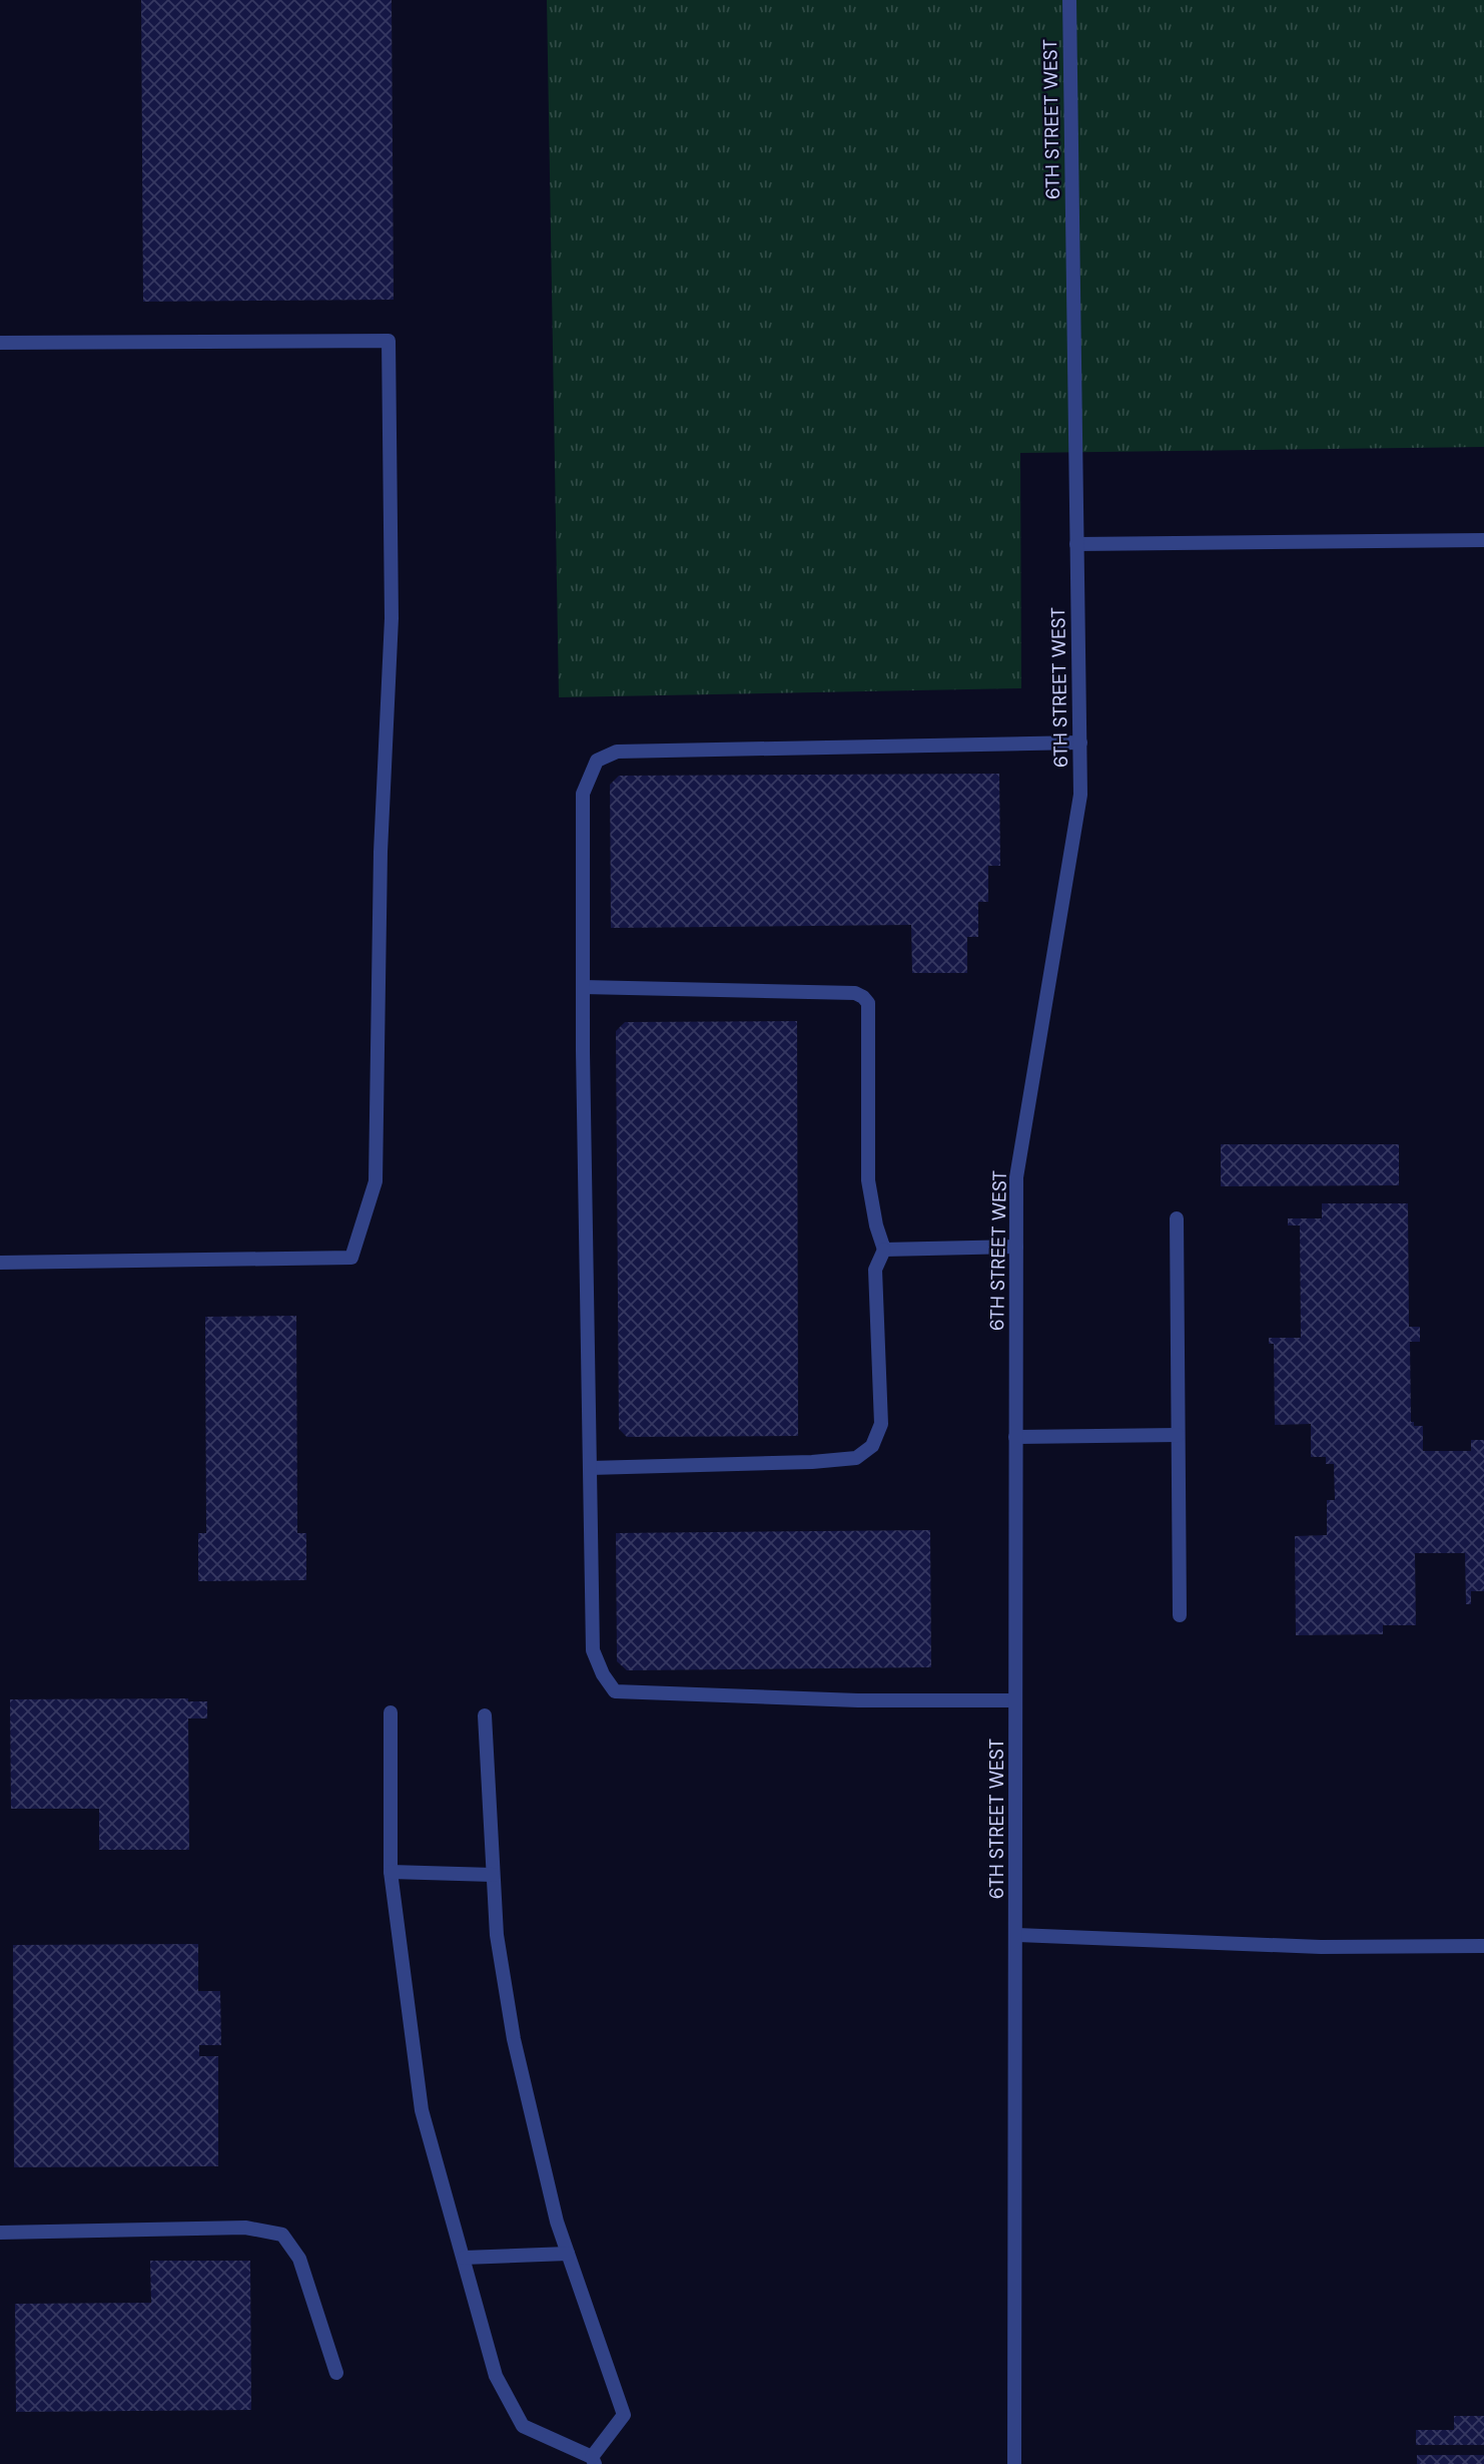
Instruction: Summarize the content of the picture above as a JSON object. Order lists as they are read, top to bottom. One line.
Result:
{"streets":{"street":["6TH STREET WEST"]}}
